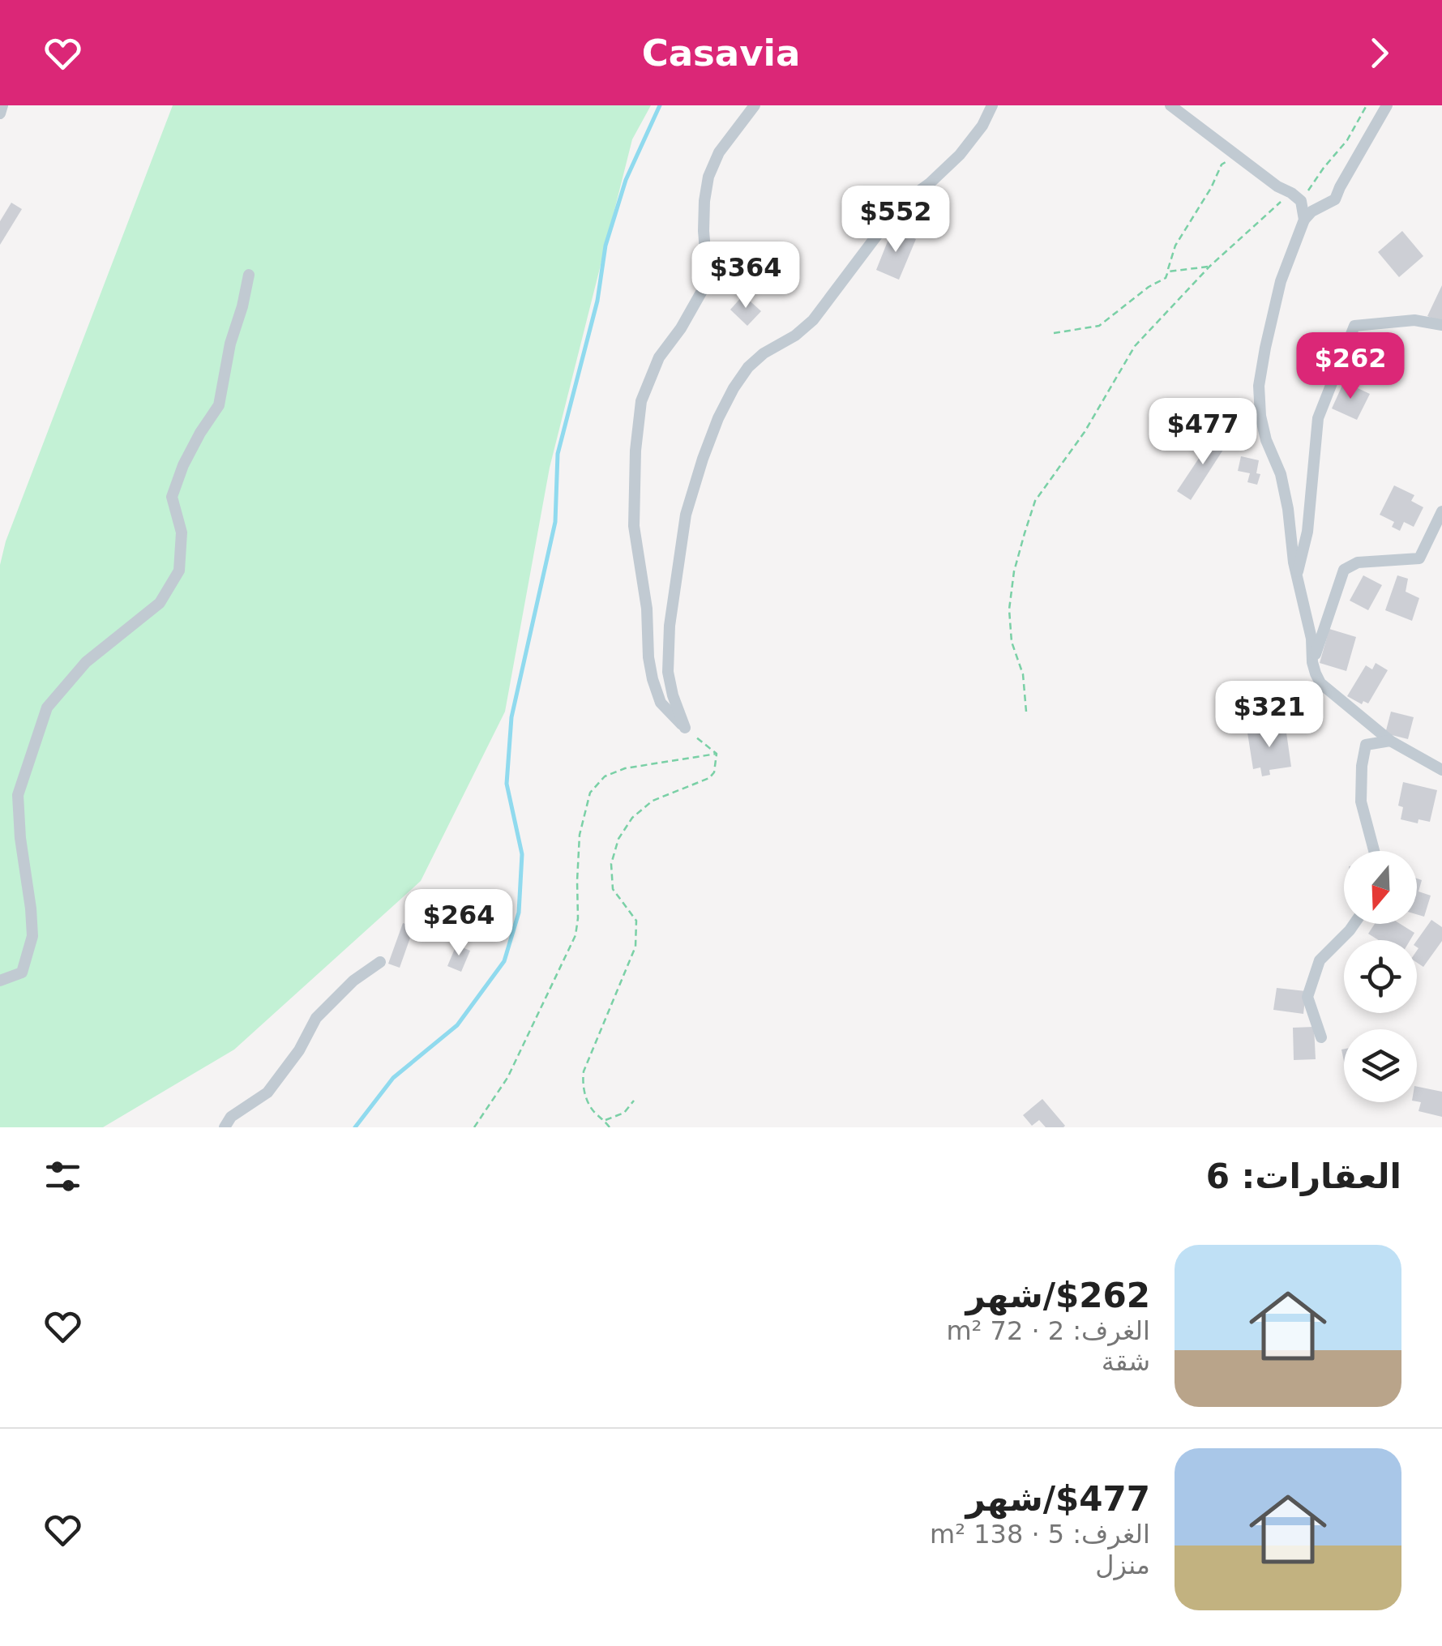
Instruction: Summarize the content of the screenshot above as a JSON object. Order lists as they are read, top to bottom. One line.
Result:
{"north":"bottom","page":{"header":"Casavia","price":["$552","$364","$262","$477","$321","$264"],"heading":"العقارات: 6","list":[{"name":"$262/شهر","note":"الغرف: 2 · 72 m² · شقة"},{"name":"$477/شهر","note":"الغرف: 5 · 138 m² · منزل"}]}}
